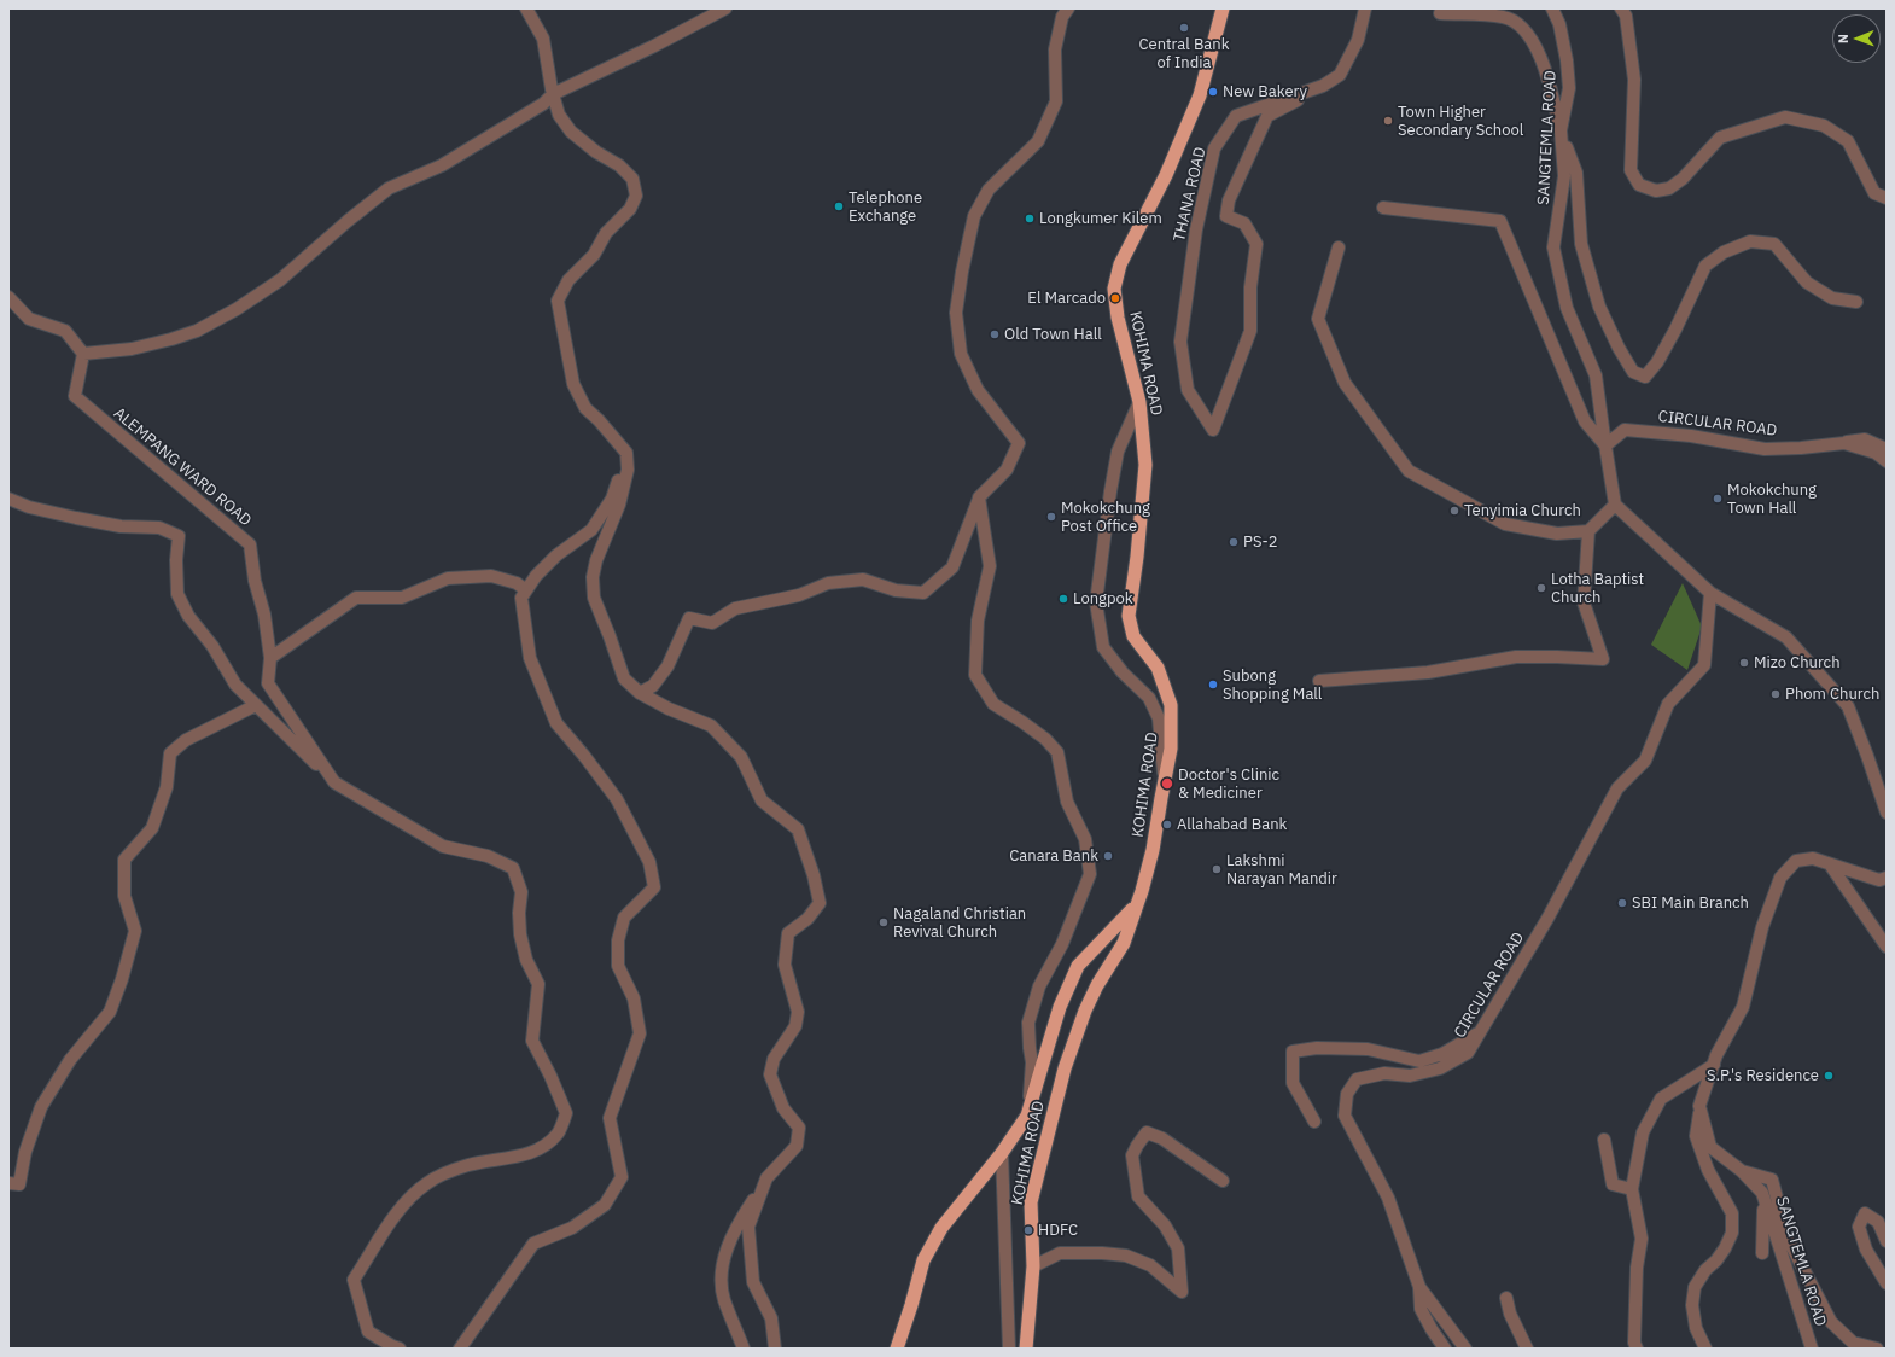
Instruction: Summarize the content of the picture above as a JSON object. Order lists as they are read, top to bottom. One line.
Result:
{"streets":{"highway":["KOHIMA ROAD"],"street":["SANGTEMLA ROAD","THANA ROAD","CIRCULAR ROAD","ALEMPANG WARD ROAD"]},"crossings":[["SANGTEMLA ROAD","CIRCULAR ROAD"]],"places":["Central Bank of India","New Bakery","Town Higher Secondary School","Telephone Exchange","Longkumer Kilem","El Marcado","Old Town Hall","Mokokchung Town Hall","Tenyimia Church","Mokokchung Post Office","PS-2","Lotha Baptist Church","Longpok","Mizo Church","Subong Shopping Mall","Phom Church","Doctor's Clinic & Mediciner","Allahabad Bank","Canara Bank","Lakshmi Narayan Mandir","SBI Main Branch","Nagaland Christian Revival Church","S.P.'s Residence","HDFC"],"north":"left"}
